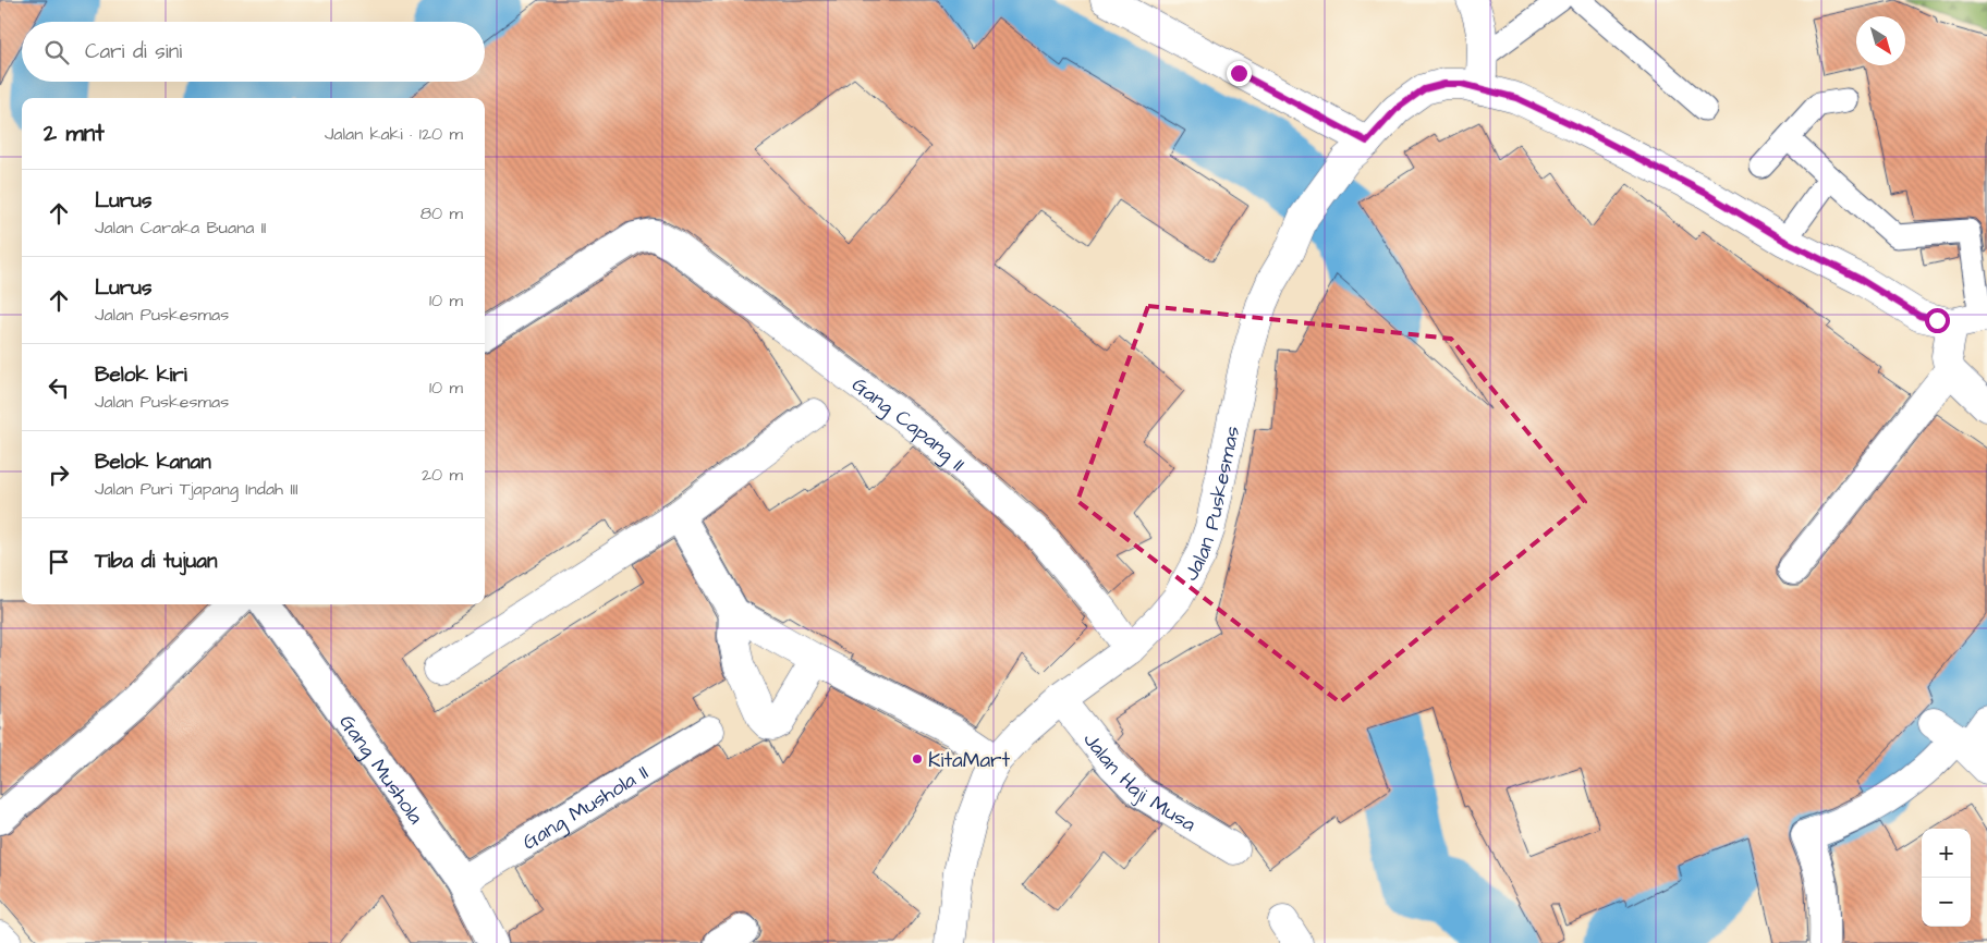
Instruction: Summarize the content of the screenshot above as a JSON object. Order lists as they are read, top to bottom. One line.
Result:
{"streets":{"street":["Gang Capang II","Jalan Puskesmas","Gang Mushola","Jalan Haji Musa","Gang Mushola II"]},"crossings":[["Gang Capang II","Jalan Puskesmas"],["Jalan Puskesmas","Jalan Haji Musa"],["Gang Mushola","Gang Mushola II"]],"places":["KitaMart"],"north":"bottom right","page":{"search":"Cari di sini","heading":["2 mnt","Jalan kaki · 120 m"],"list":[["Lurus","Jalan Caraka Buana II","80 m"],["Lurus","Jalan Puskesmas","10 m"],["Belok kiri","Jalan Puskesmas","10 m"],["Belok kanan","Jalan Puri Tjapang Indah III","20 m"],"Tiba di tujuan"],"map_buttons":["+","−"]}}
